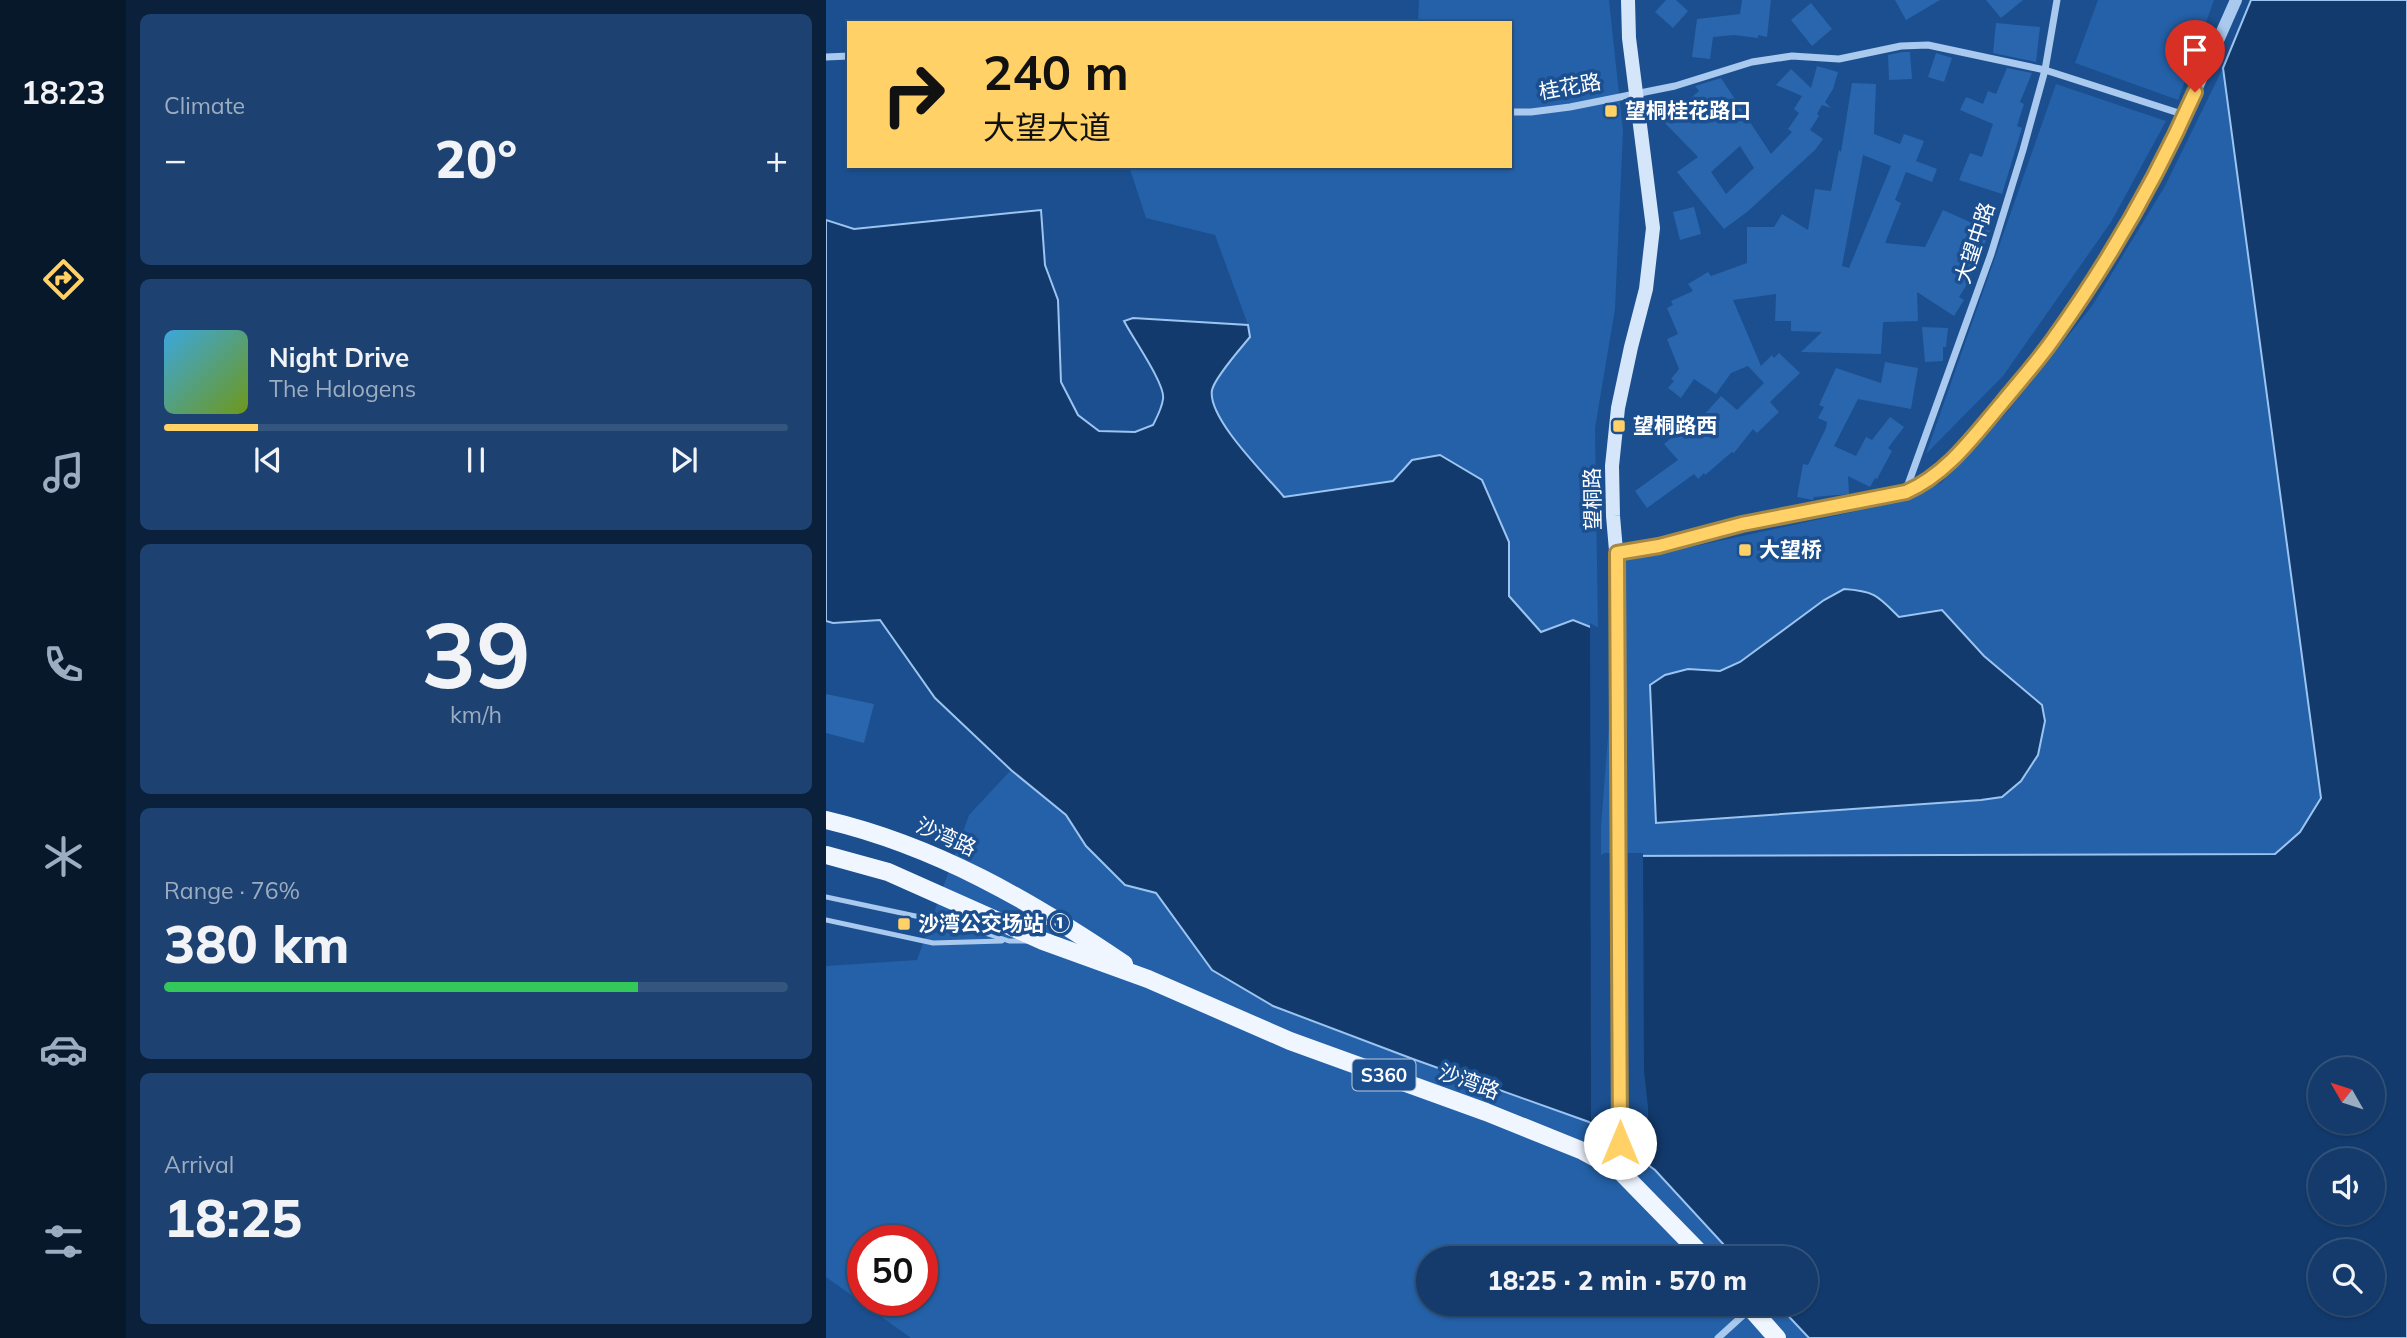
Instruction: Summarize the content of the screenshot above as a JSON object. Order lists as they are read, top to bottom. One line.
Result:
{"streets":{"main road":["望桐路","沙湾路","S360"],"street":["桂花路","大望中路"]},"crossings":[["桂花路","大望中路"],["桂花路","望桐路"],["望桐路","沙湾路"]],"places":{"transit":["望桐桂花路口","望桐路西","大望桥","沙湾公交场站 ①"]},"north":"top left","page":{"tabs":"18:23","tile":["Climate",["39","km/h"],["Range · 76%","380 km"],["Arrival","18:25"]],"turn":["240 m","大望大道"],"heat":["−","20°","+"],"song":["Night Drive","The Halogens"],"limit":"50","trip":"18:25 · 2 min · 570 m"}}
